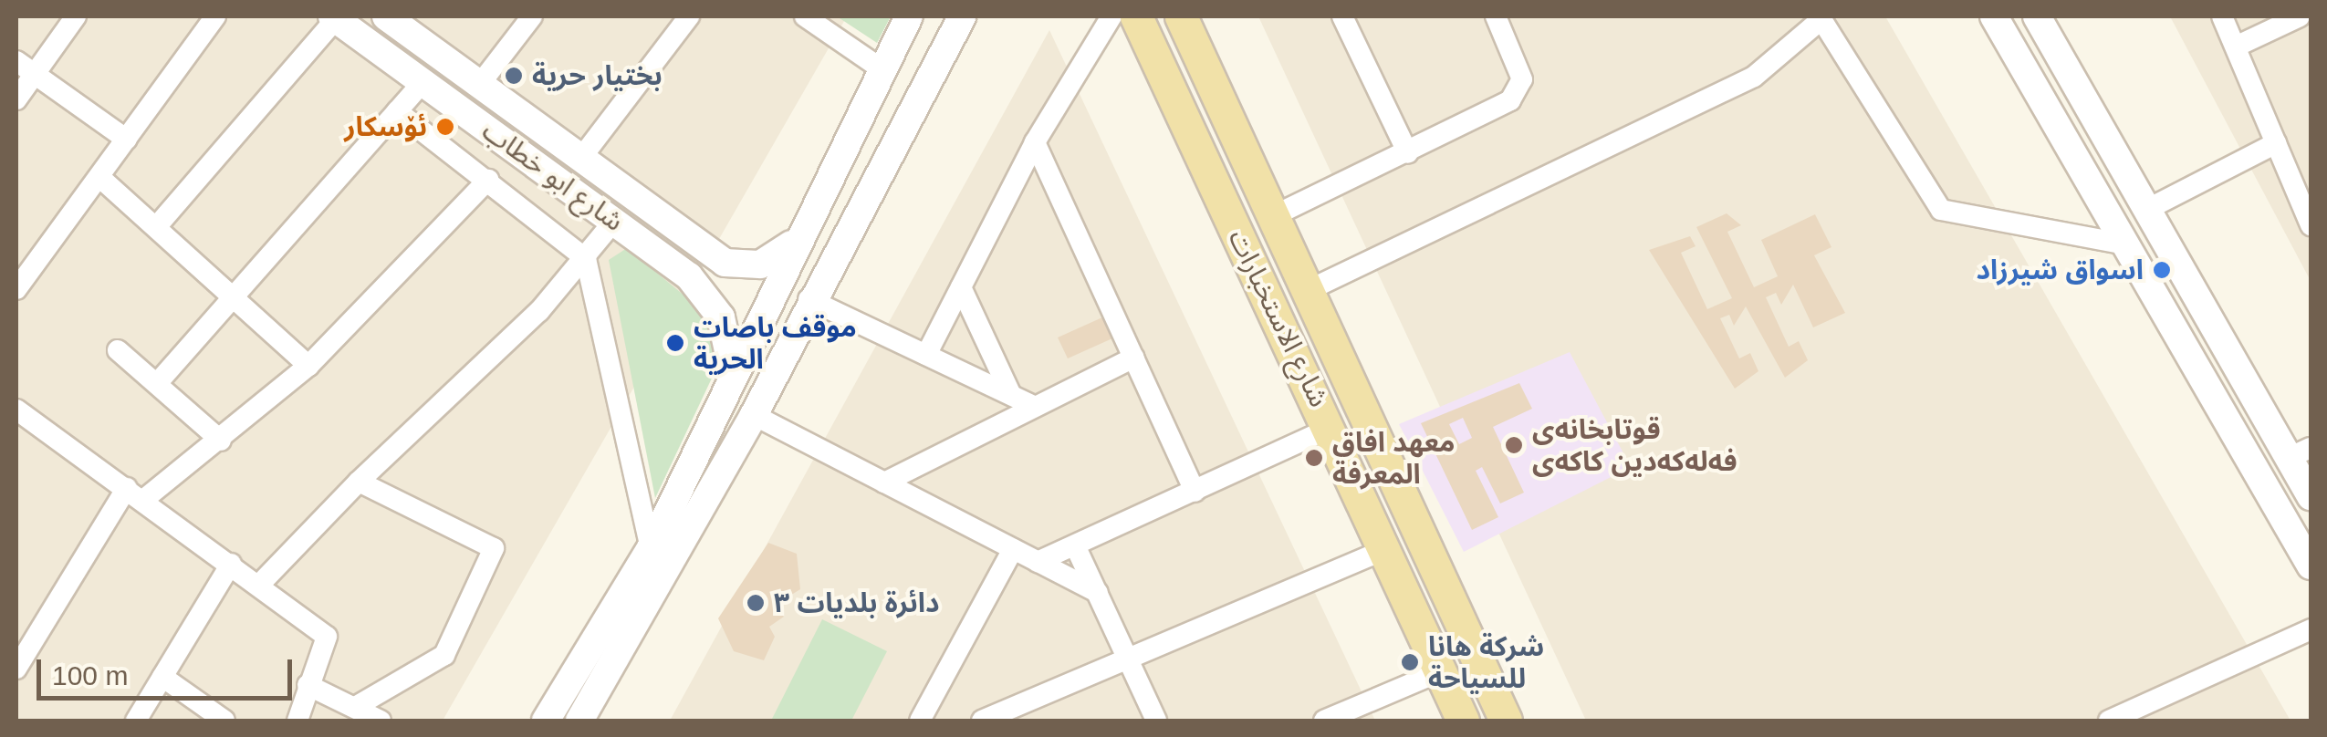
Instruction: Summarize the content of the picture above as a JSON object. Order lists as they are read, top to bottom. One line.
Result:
{"streets":{"main road":["شارع ابو خطاب","شارع الاستخبارات"]},"places":["بختيار حرية","ئۆسکار","اسواق شيرزاد","موقف باصات الحریة","قوتابخانەی فەلەکەدین کاکەی","معهد افاق المعرفة","دائرة بلديات ٣","شركة هانا للسياحة"],"scale_bar":"100 m"}
